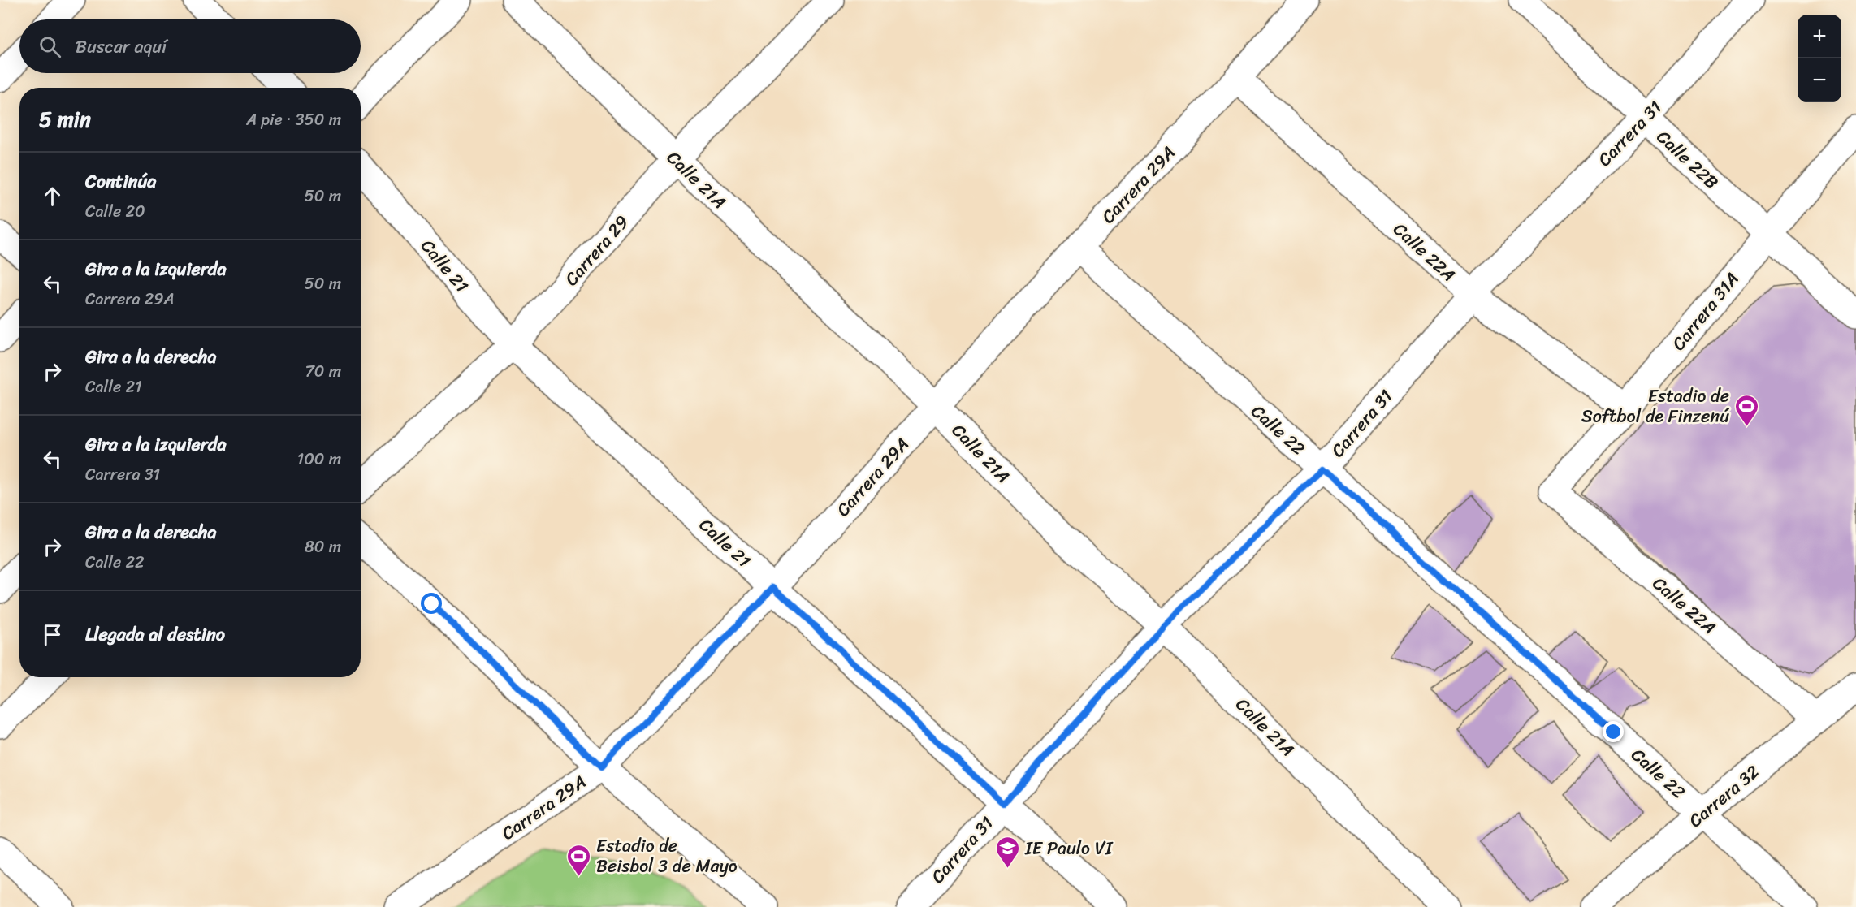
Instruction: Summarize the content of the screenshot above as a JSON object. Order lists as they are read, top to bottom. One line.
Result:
{"streets":{"street":["Carrera 31","Calle 22B","Calle 21A","Carrera 29A","Carrera 29","Calle 22A","Calle 21","Carrera 31A","Calle 22","Carrera 32"]},"crossings":[["Carrera 31","Calle 22B"],["Carrera 31","Calle 21A"],["Carrera 31","Calle 22A"],["Carrera 31","Calle 21"],["Carrera 31","Calle 22"],["Calle 22B","Carrera 31A"],["Calle 21A","Carrera 29A"],["Calle 21A","Carrera 29"],["Carrera 29A","Calle 22A"],["Carrera 29A","Calle 21"],["Carrera 29A","Calle 22"],["Carrera 29","Calle 21"],["Calle 22A","Carrera 31A"],["Calle 22A","Carrera 32"],["Calle 22","Carrera 32"]],"places":{"sports":["Estadio de Softbol de Finzenú","Estadio de Beisbol 3 de Mayo"],"school or university":["IE Paulo VI"]},"page":{"map_buttons":["+","−"],"search":"Buscar aquí","heading":["5 min","A pie · 350 m"],"list":[["Continúa","Calle 20","50 m"],["Gira a la izquierda","Carrera 29A","50 m"],["Gira a la derecha","Calle 21","70 m"],["Gira a la izquierda","Carrera 31","100 m"],["Gira a la derecha","Calle 22","80 m"],"Llegada al destino"]}}
